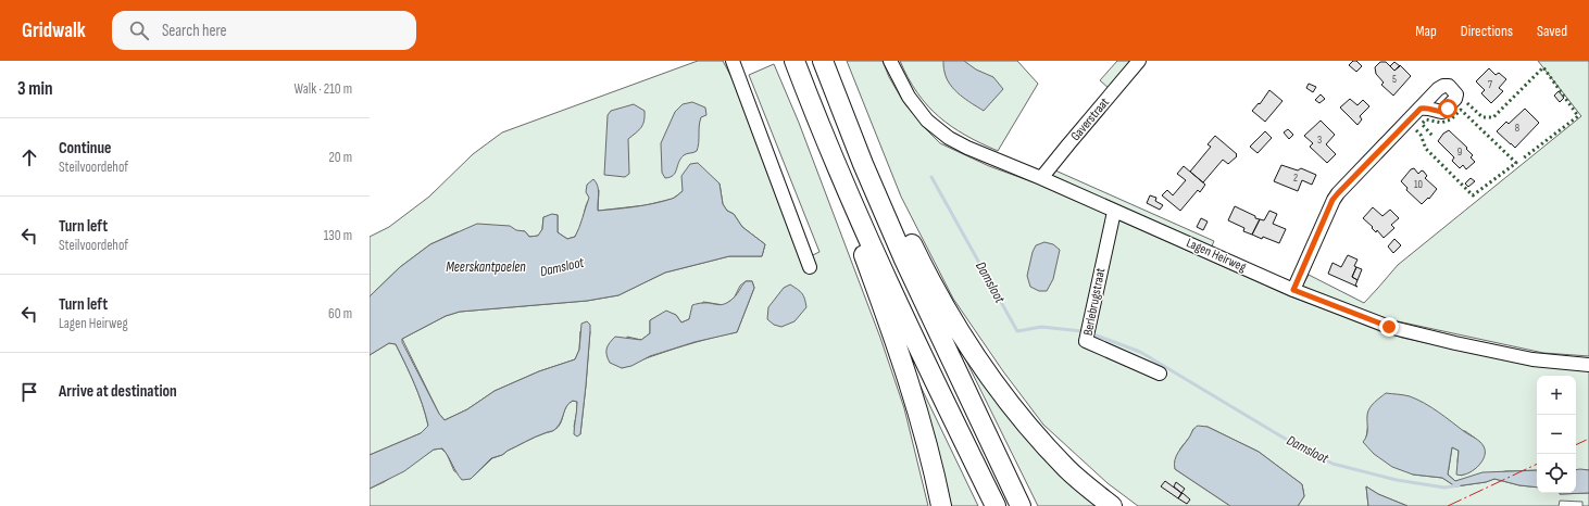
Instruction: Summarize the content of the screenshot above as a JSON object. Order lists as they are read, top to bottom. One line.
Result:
{"streets":{"street":["Gaverstraat","Lagen Heirweg","Berlebrugstraat"]},"crossings":[["Gaverstraat","Lagen Heirweg"],["Lagen Heirweg","Berlebrugstraat"]],"water":["Meerskantpoelen","Damsloot"],"house_numbers":["5","7","8","3","9","2","10"],"page":{"header":"Gridwalk","search":"Search here","nav":["Map","Directions","Saved"],"heading":["3 min","Walk · 210 m"],"list":[["Continue","Steilvoordehof","20 m"],["Turn left","Steilvoordehof","130 m"],["Turn left","Lagen Heirweg","60 m"],"Arrive at destination"],"map_buttons":["+","−"]}}
